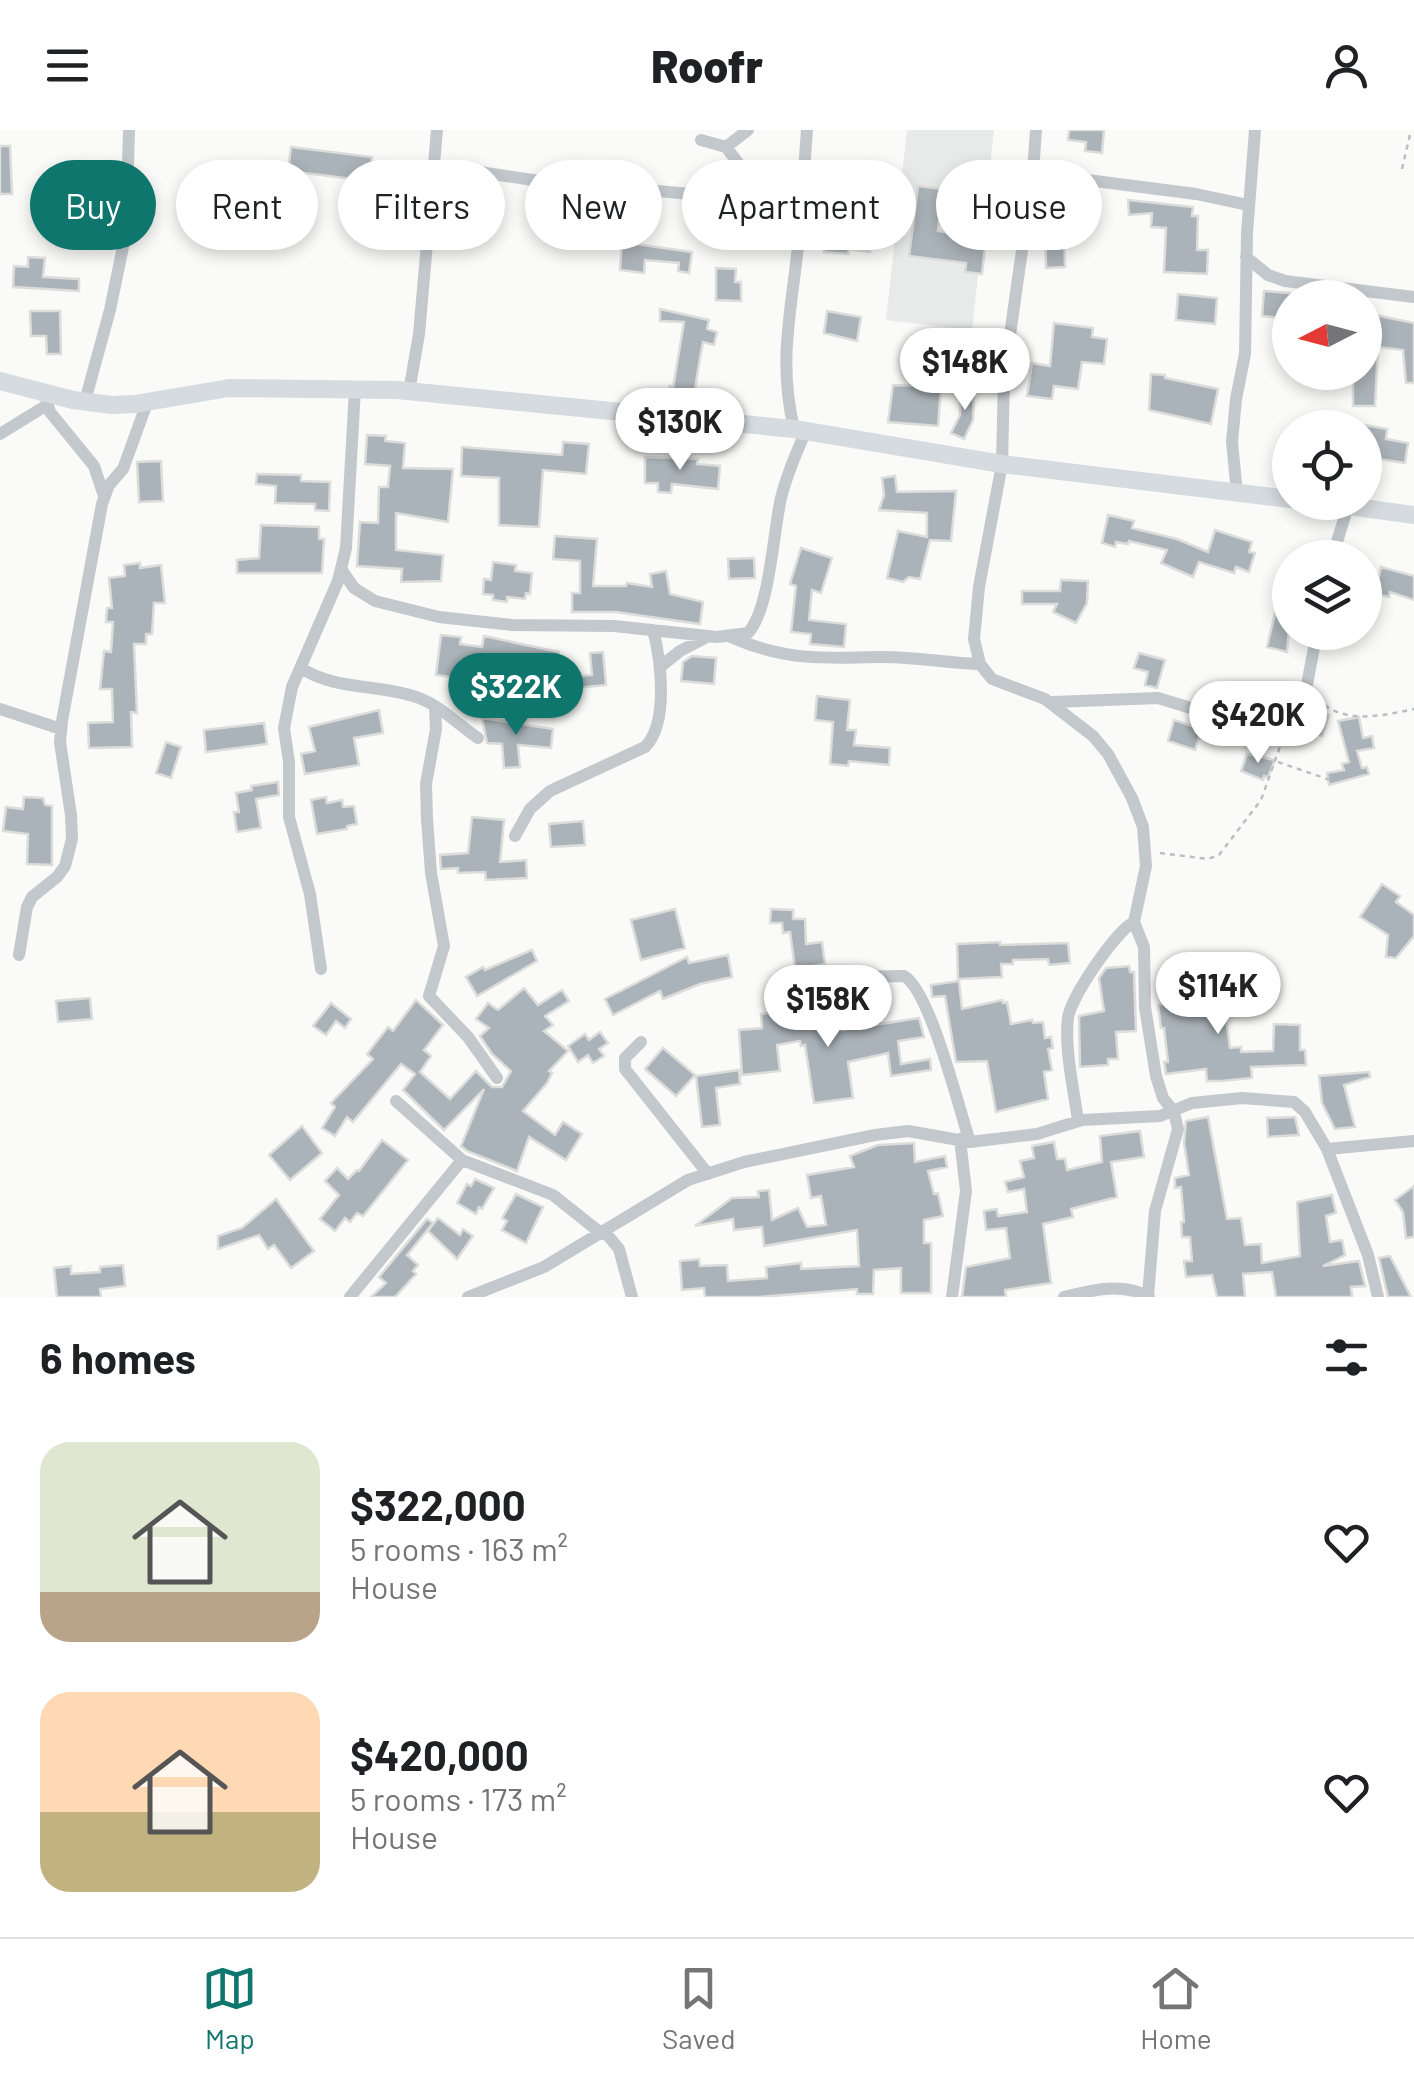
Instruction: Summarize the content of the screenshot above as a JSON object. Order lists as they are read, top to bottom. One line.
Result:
{"north":"left","page":{"header":"Roofr","chip":["Buy","Rent","Filters","New","Apartment","House"],"price":["$148K","$130K","$322K","$420K","$114K","$158K"],"heading":"6 homes","list":[{"name":"$322,000","note":"5 rooms · 163 m² · House"},{"name":"$420,000","note":"5 rooms · 173 m² · House"}],"tabs":["Map","Saved","Home"]}}
